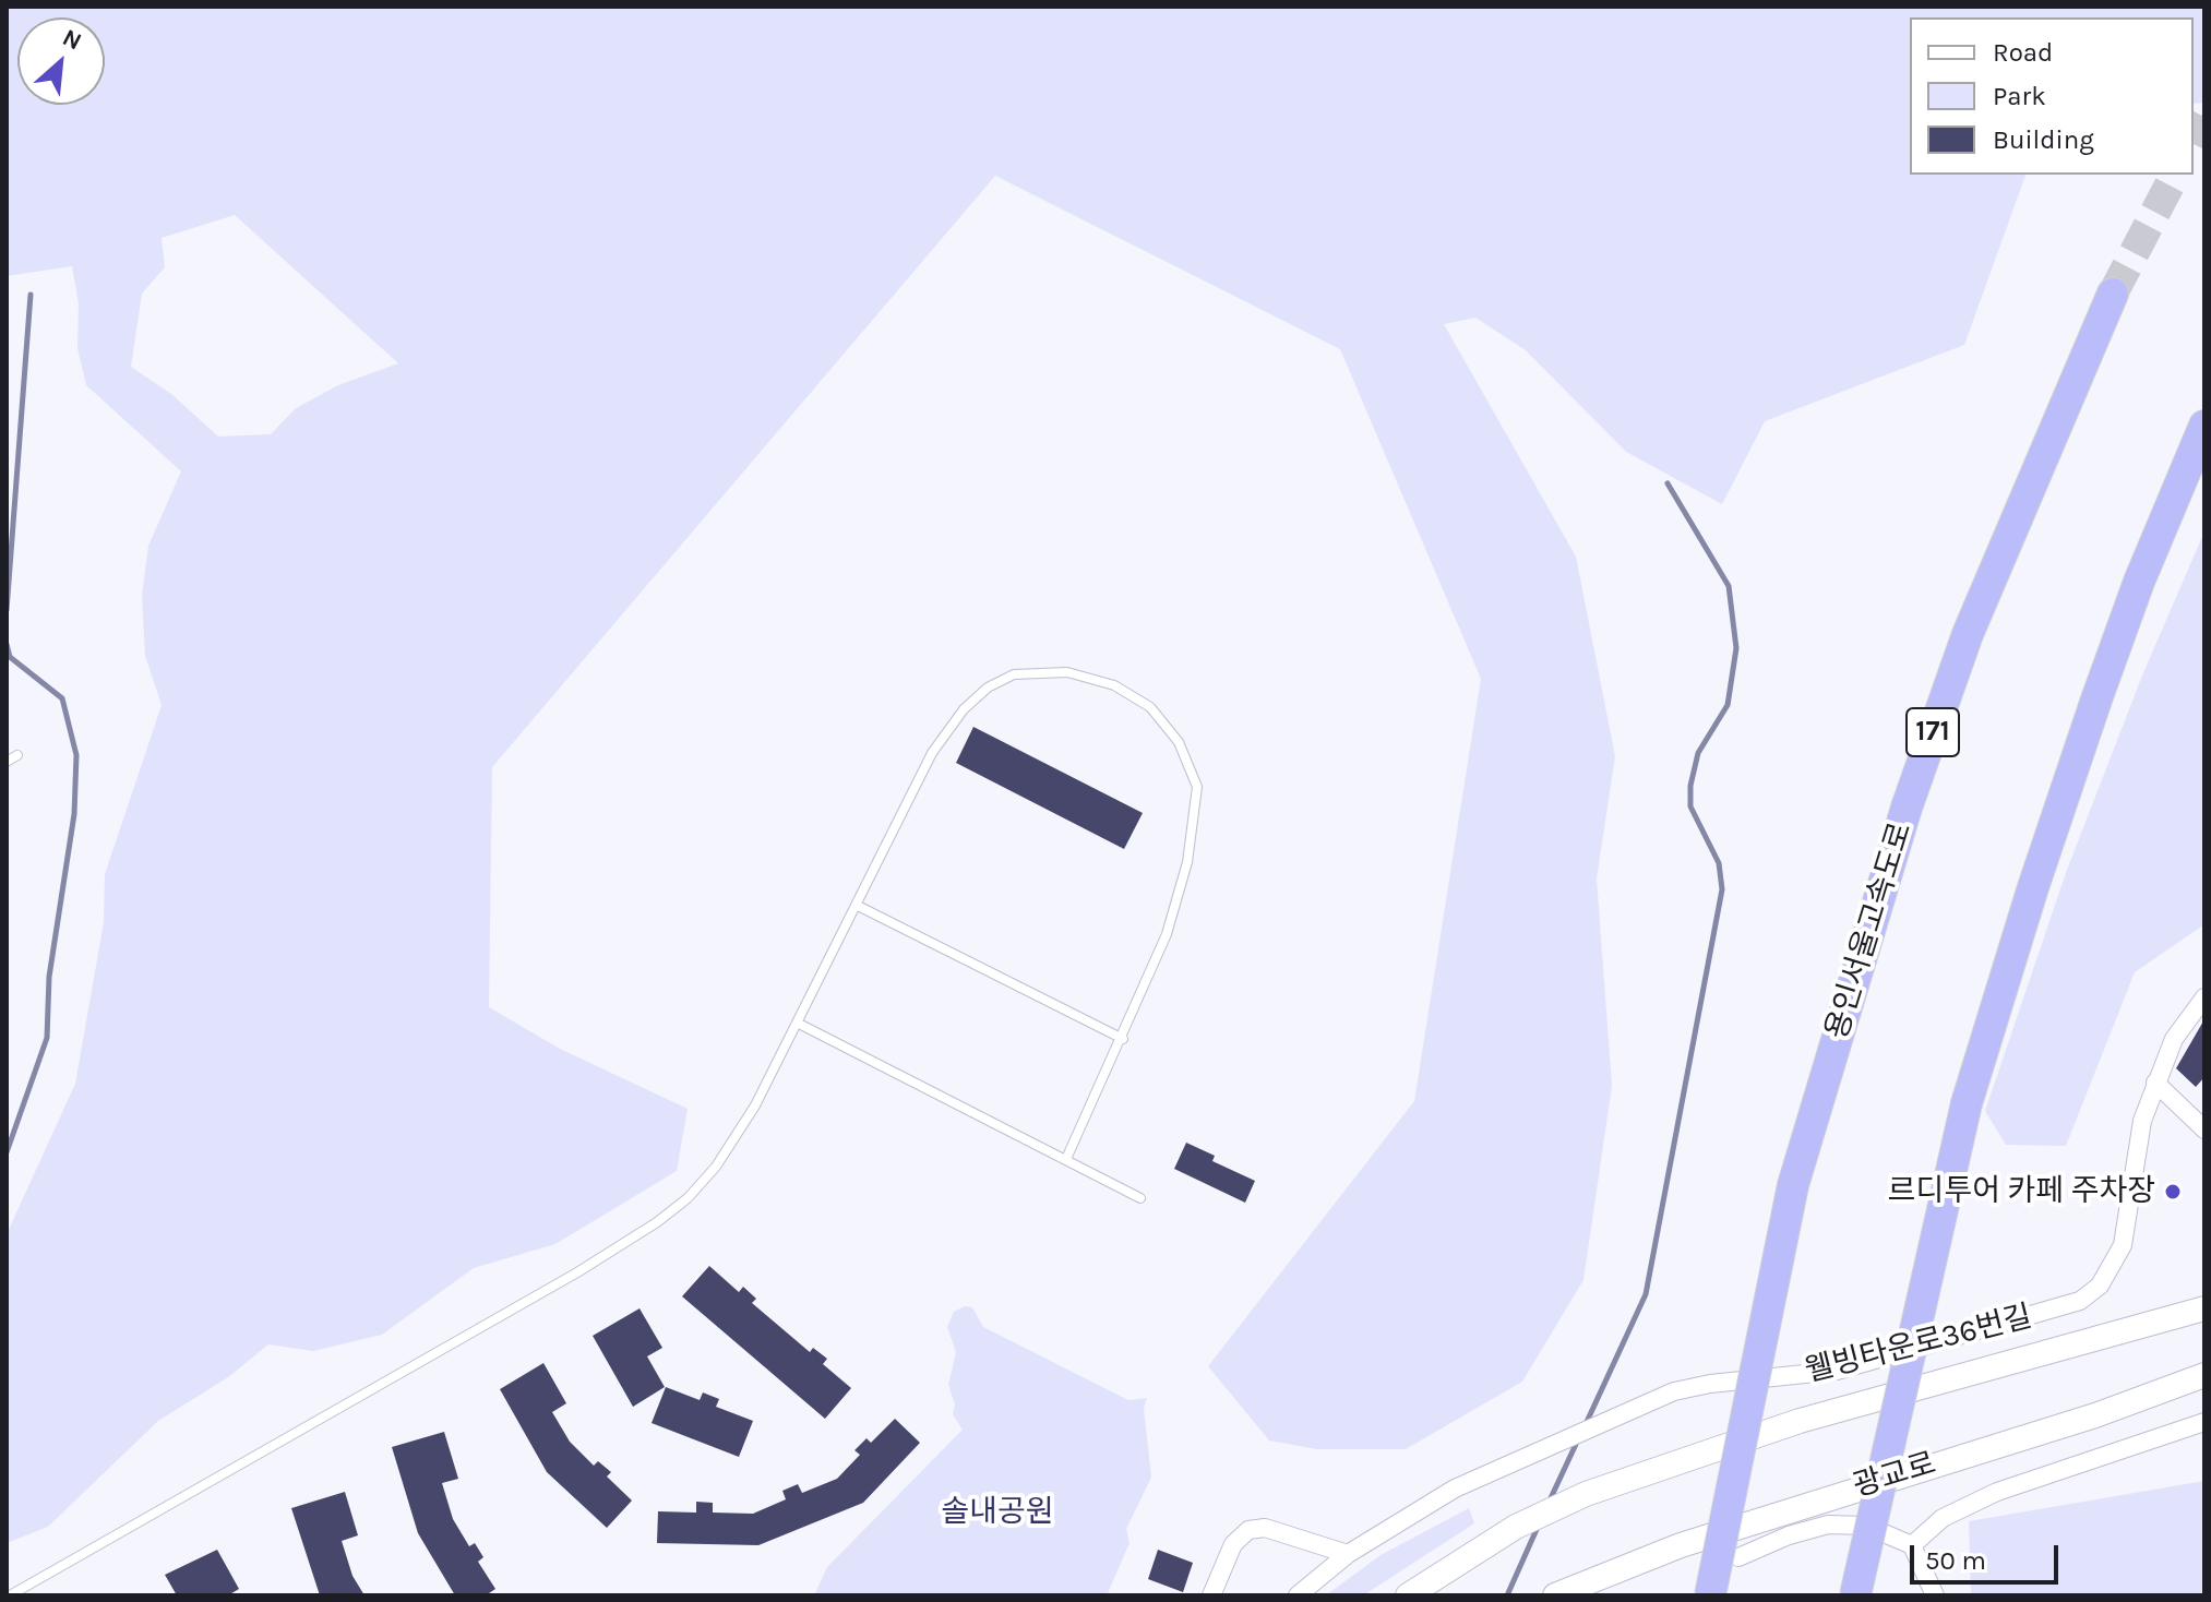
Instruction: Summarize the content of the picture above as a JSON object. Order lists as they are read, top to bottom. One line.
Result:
{"streets":{"highway":["171","용인서울고속도로"],"main road":["광교로"],"street":["웰빙타운로36번길"]},"parks":["솔내공원"],"places":["르디투어 카페 주차장"],"legend":["Road","Park","Building"],"scale_bar":"50 m","north":"top right"}
